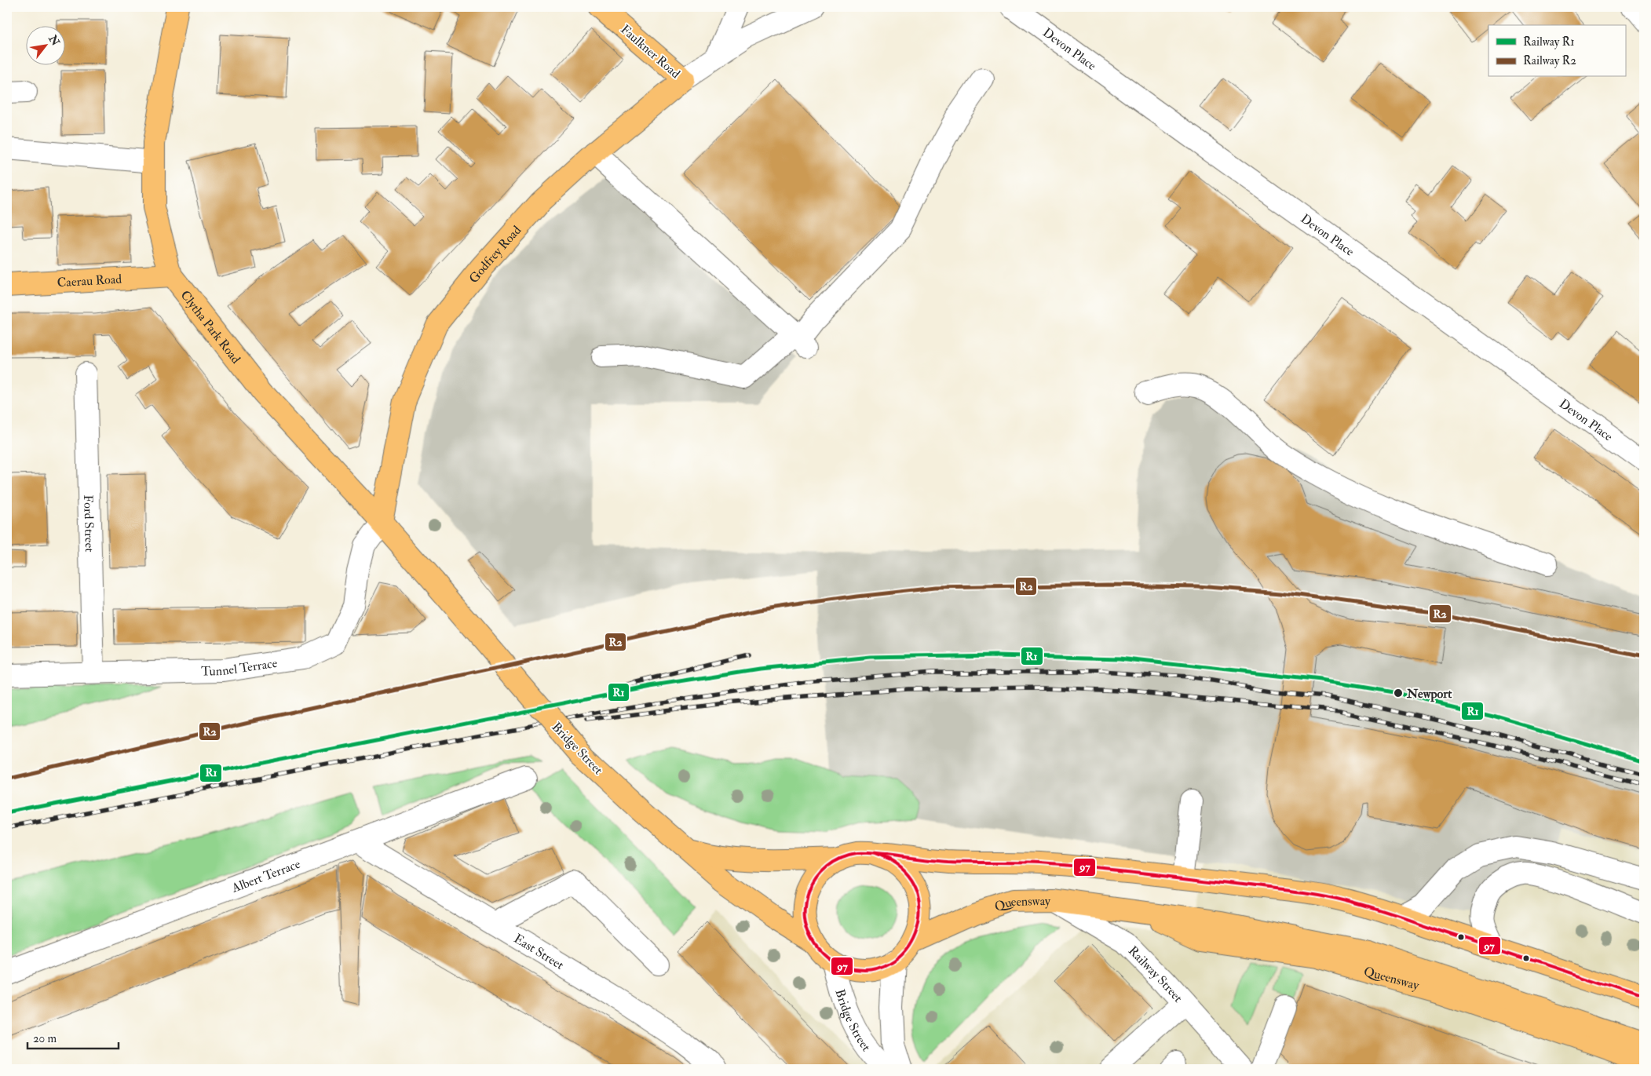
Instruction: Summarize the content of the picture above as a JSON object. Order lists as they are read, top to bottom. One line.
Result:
{"streets":{"main road":["Faulkner Road","Godfrey Road","Caerau Road","Clytha Park Road","Bridge Street","Queensway"],"street":["Devon Place","Ford Street","Tunnel Terrace","Albert Terrace","East Street","Railway Street"]},"crossings":[["Faulkner Road","Godfrey Road"],["Godfrey Road","Clytha Park Road"],["Godfrey Road","Tunnel Terrace"],["Caerau Road","Clytha Park Road"],["Clytha Park Road","Tunnel Terrace"],["Clytha Park Road","Bridge Street"],["Ford Street","Tunnel Terrace"],["Bridge Street","Queensway"],["Albert Terrace","East Street"],["Queensway","Railway Street"]],"places":["Newport"],"lines":["rail line R2","rail line R1","transit line 97"],"legend":["Railway R1","Railway R2"],"scale_bar":"20 m","north":"top right"}
